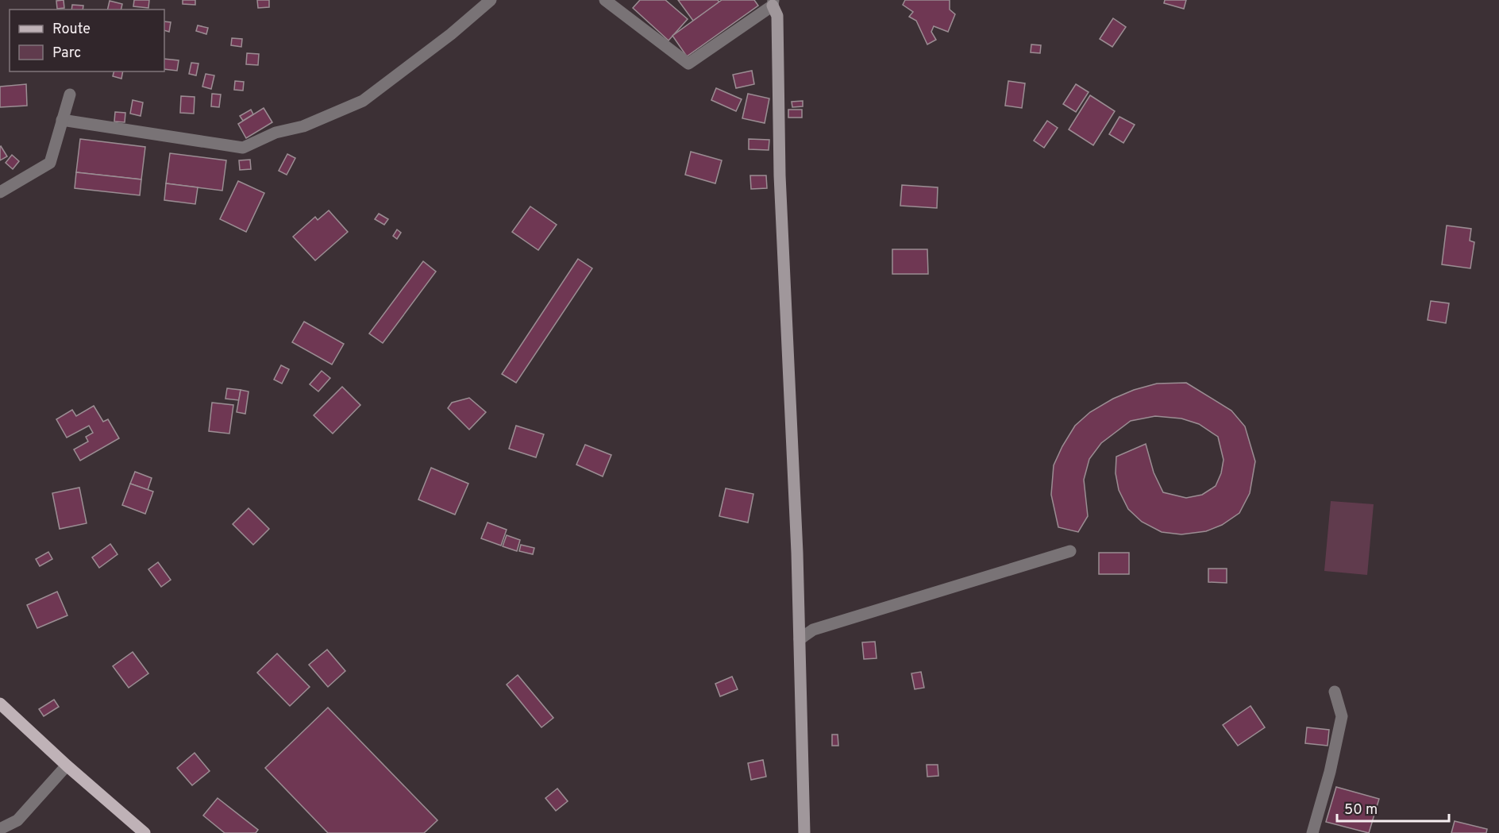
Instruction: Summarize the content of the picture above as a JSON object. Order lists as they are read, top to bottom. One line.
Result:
{"legend":["Route","Parc"],"scale_bar":"50 m"}
